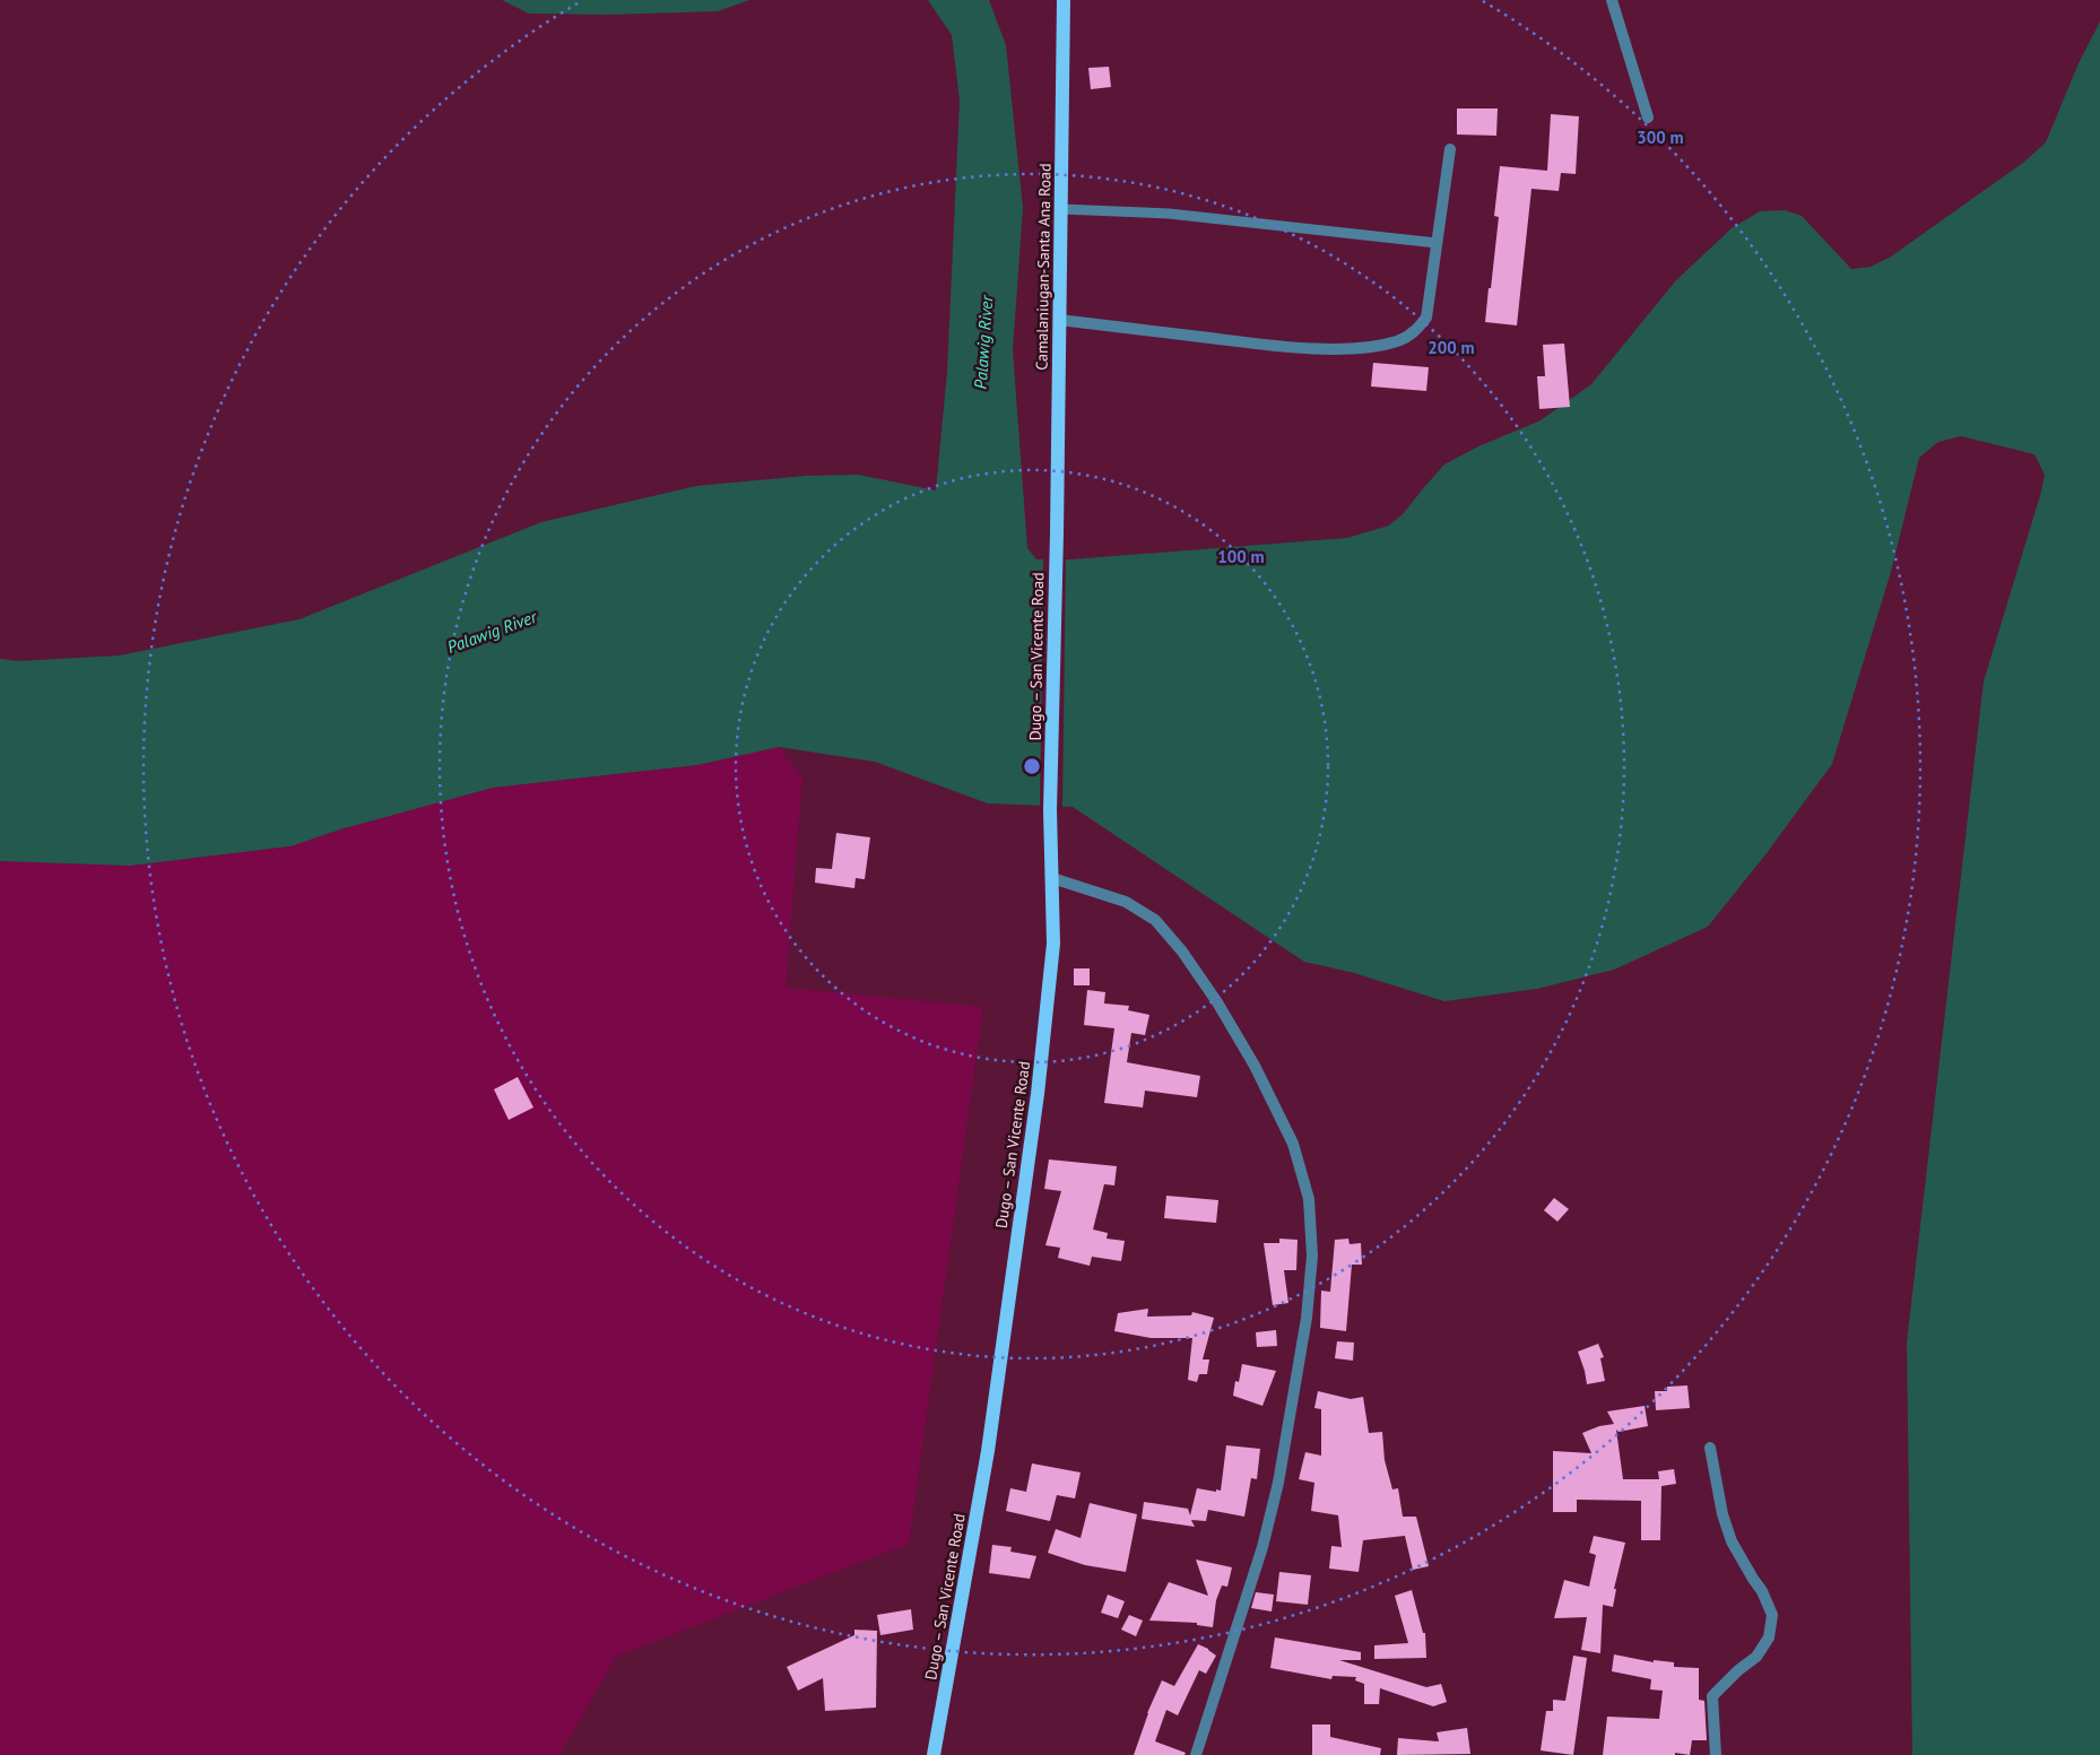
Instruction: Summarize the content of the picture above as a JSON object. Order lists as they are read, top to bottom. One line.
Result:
{"streets":{"main road":["Camalaniugan-Santa Ana Road","Dugo – San Vicente Road"]},"crossings":[["Camalaniugan-Santa Ana Road","Dugo – San Vicente Road"]],"water":["Palawig River"],"rings":["300 m","200 m","100 m"]}
